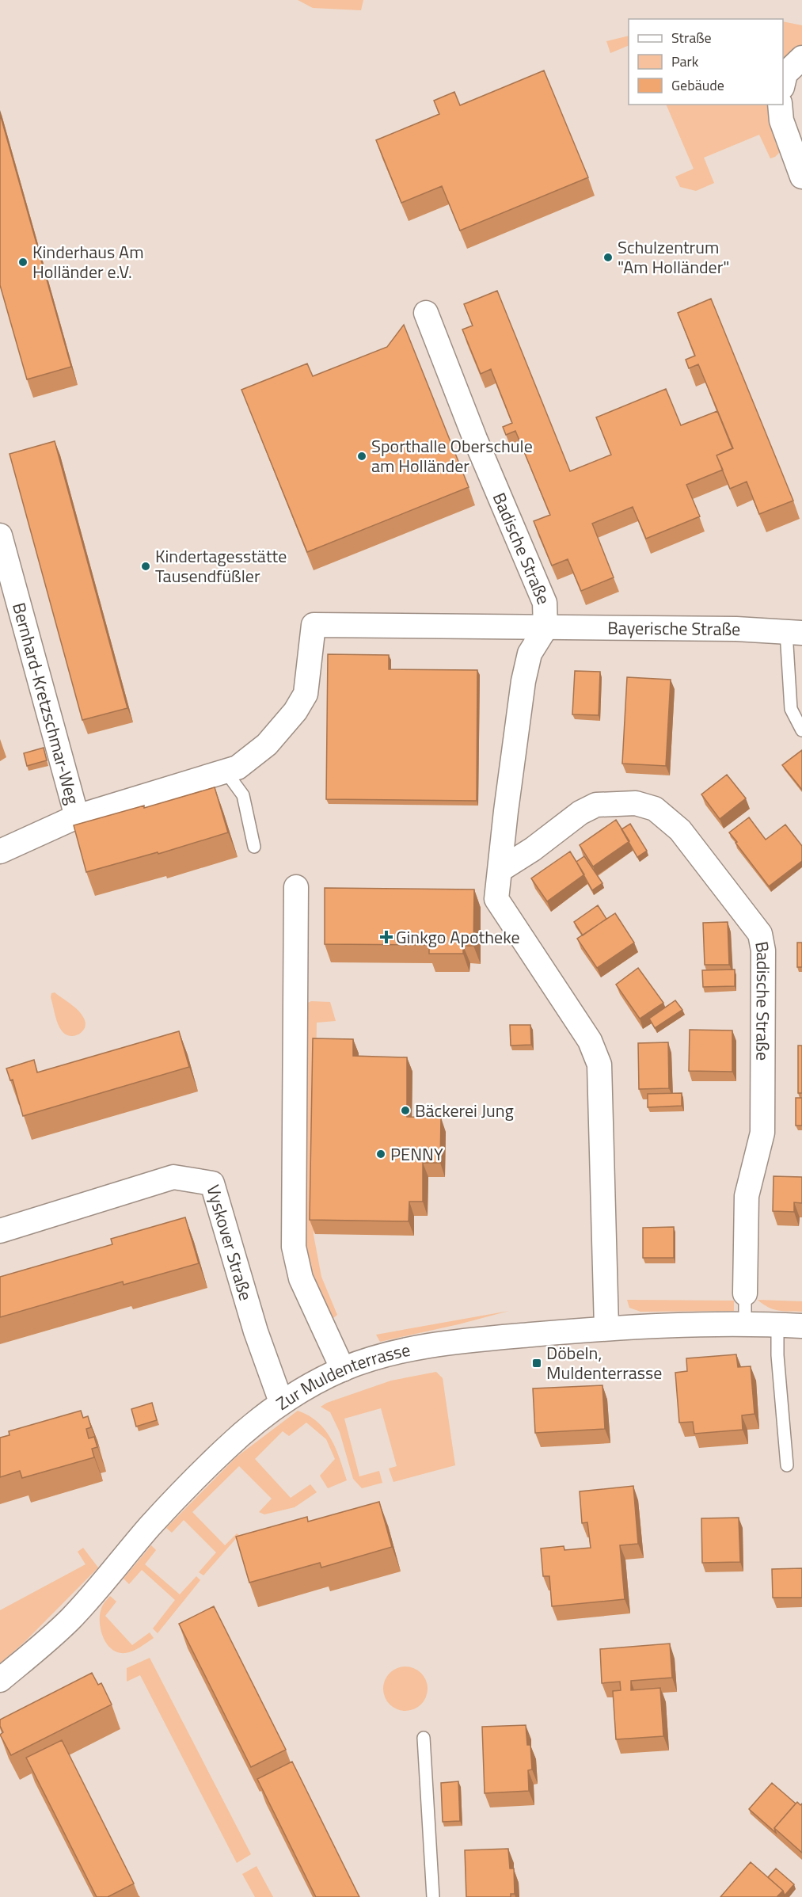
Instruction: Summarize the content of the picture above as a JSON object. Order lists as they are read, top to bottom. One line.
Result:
{"streets":{"street":["Badische Straße","Bayerische Straße","Bernhard-Kretzschmar-Weg","Vyskover Straße","Zur Muldenterrasse"]},"crossings":[["Badische Straße","Bayerische Straße"],["Badische Straße","Bernhard-Kretzschmar-Weg"],["Badische Straße","Zur Muldenterrasse"],["Vyskover Straße","Zur Muldenterrasse"]],"places":{"other":["Schulzentrum \"Am Holländer\"","Kinderhaus Am Holländer e.V.","Sporthalle Oberschule am Holländer","Kindertagesstätte Tausendfüßler","Bäckerei Jung","PENNY"],"health":["Ginkgo Apotheke"],"transit":["Döbeln, Muldenterrasse"]},"legend":["Straße","Park","Gebäude"]}
